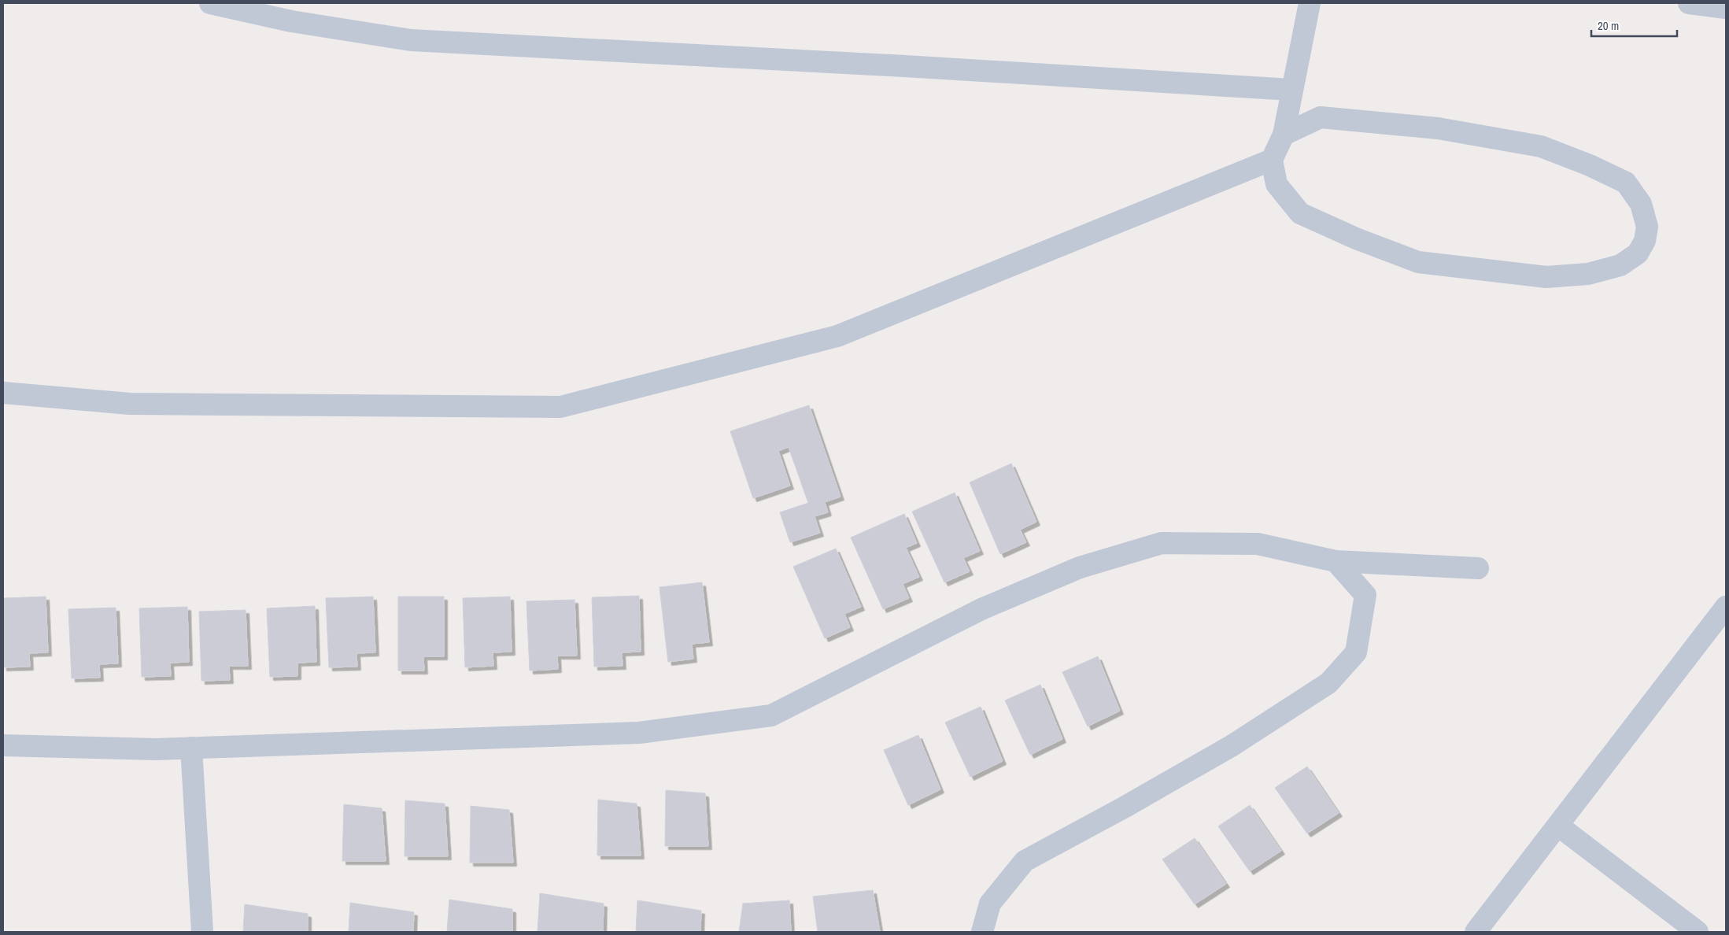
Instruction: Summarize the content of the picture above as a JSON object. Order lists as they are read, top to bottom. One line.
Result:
{"scale_bar":"20 m"}
